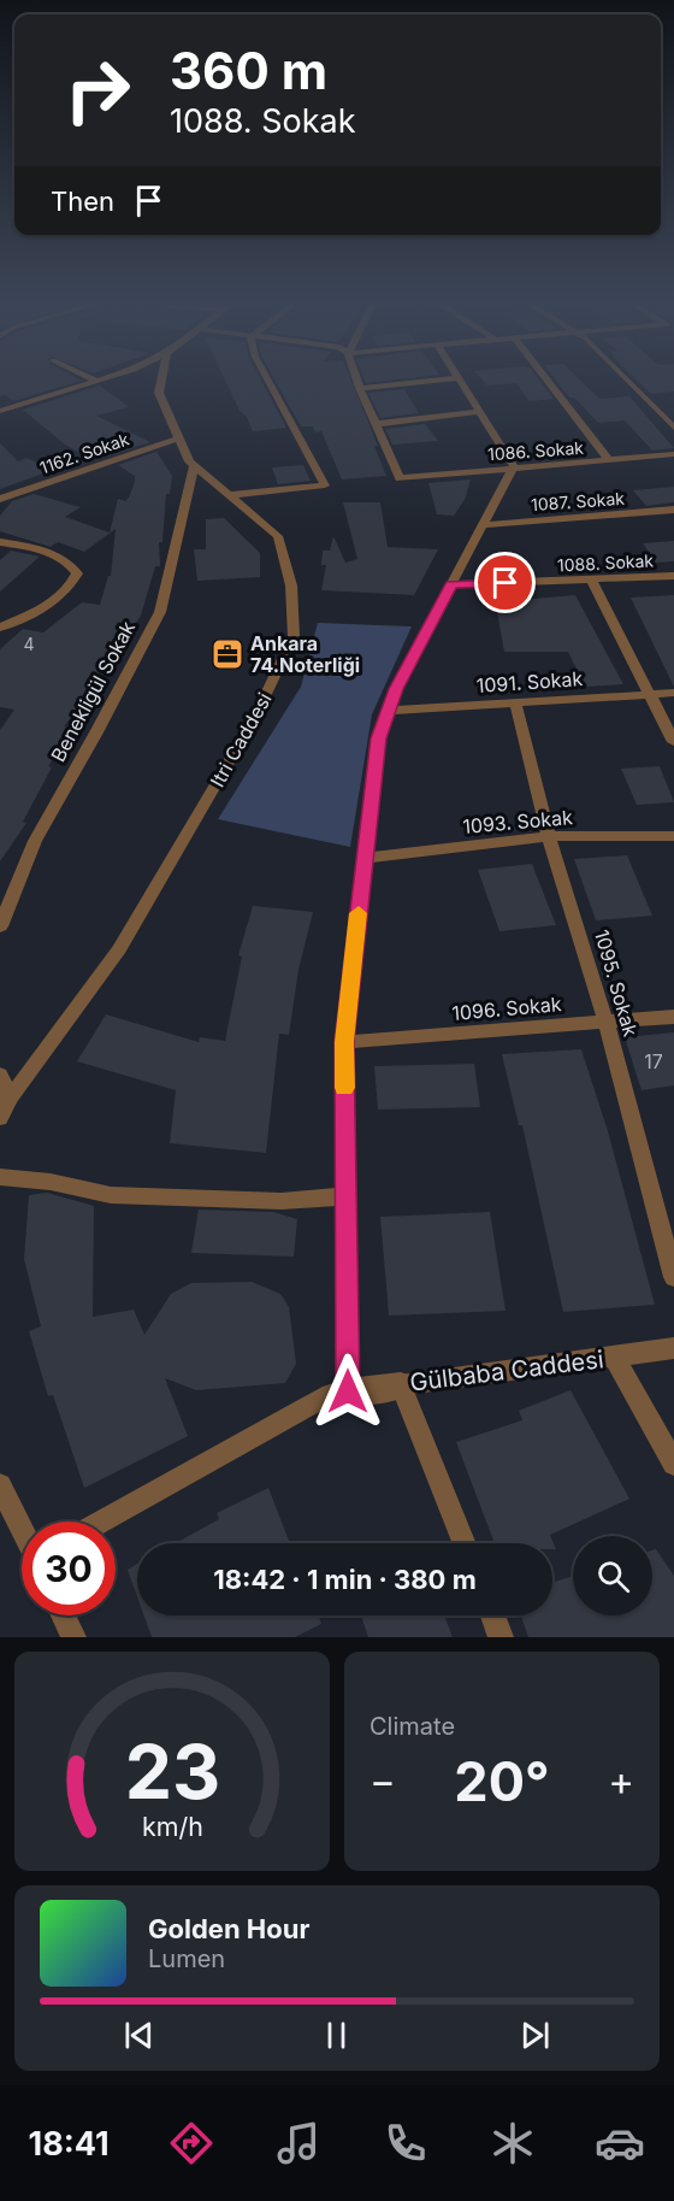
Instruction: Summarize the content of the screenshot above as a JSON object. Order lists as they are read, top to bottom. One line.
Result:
{"streets":{"street":["1086. Sokak","1162. Sokak","1087. Sokak","1088. Sokak","1091. Sokak","Benekligül Sokak","Itri Caddesi","1093. Sokak","1095. Sokak","1096. Sokak","Gülbaba Caddesi"]},"crossings":[["1162. Sokak","Itri Caddesi"],["1091. Sokak","1095. Sokak"],["Benekligül Sokak","Itri Caddesi"],["1093. Sokak","1095. Sokak"],["1095. Sokak","1096. Sokak"]],"places":{"office":["Ankara 74.Noterliği"]},"house_numbers":["4","17"],"page":{"turn":["360 m","1088. Sokak"],"then":"Then","limit":"30","trip":"18:42 · 1 min · 380 m","tile":"Climate","heat":["−","20°","+"],"song":["Golden Hour","Lumen"],"tabs":"18:41","gauge":["23","km/h"]}}
